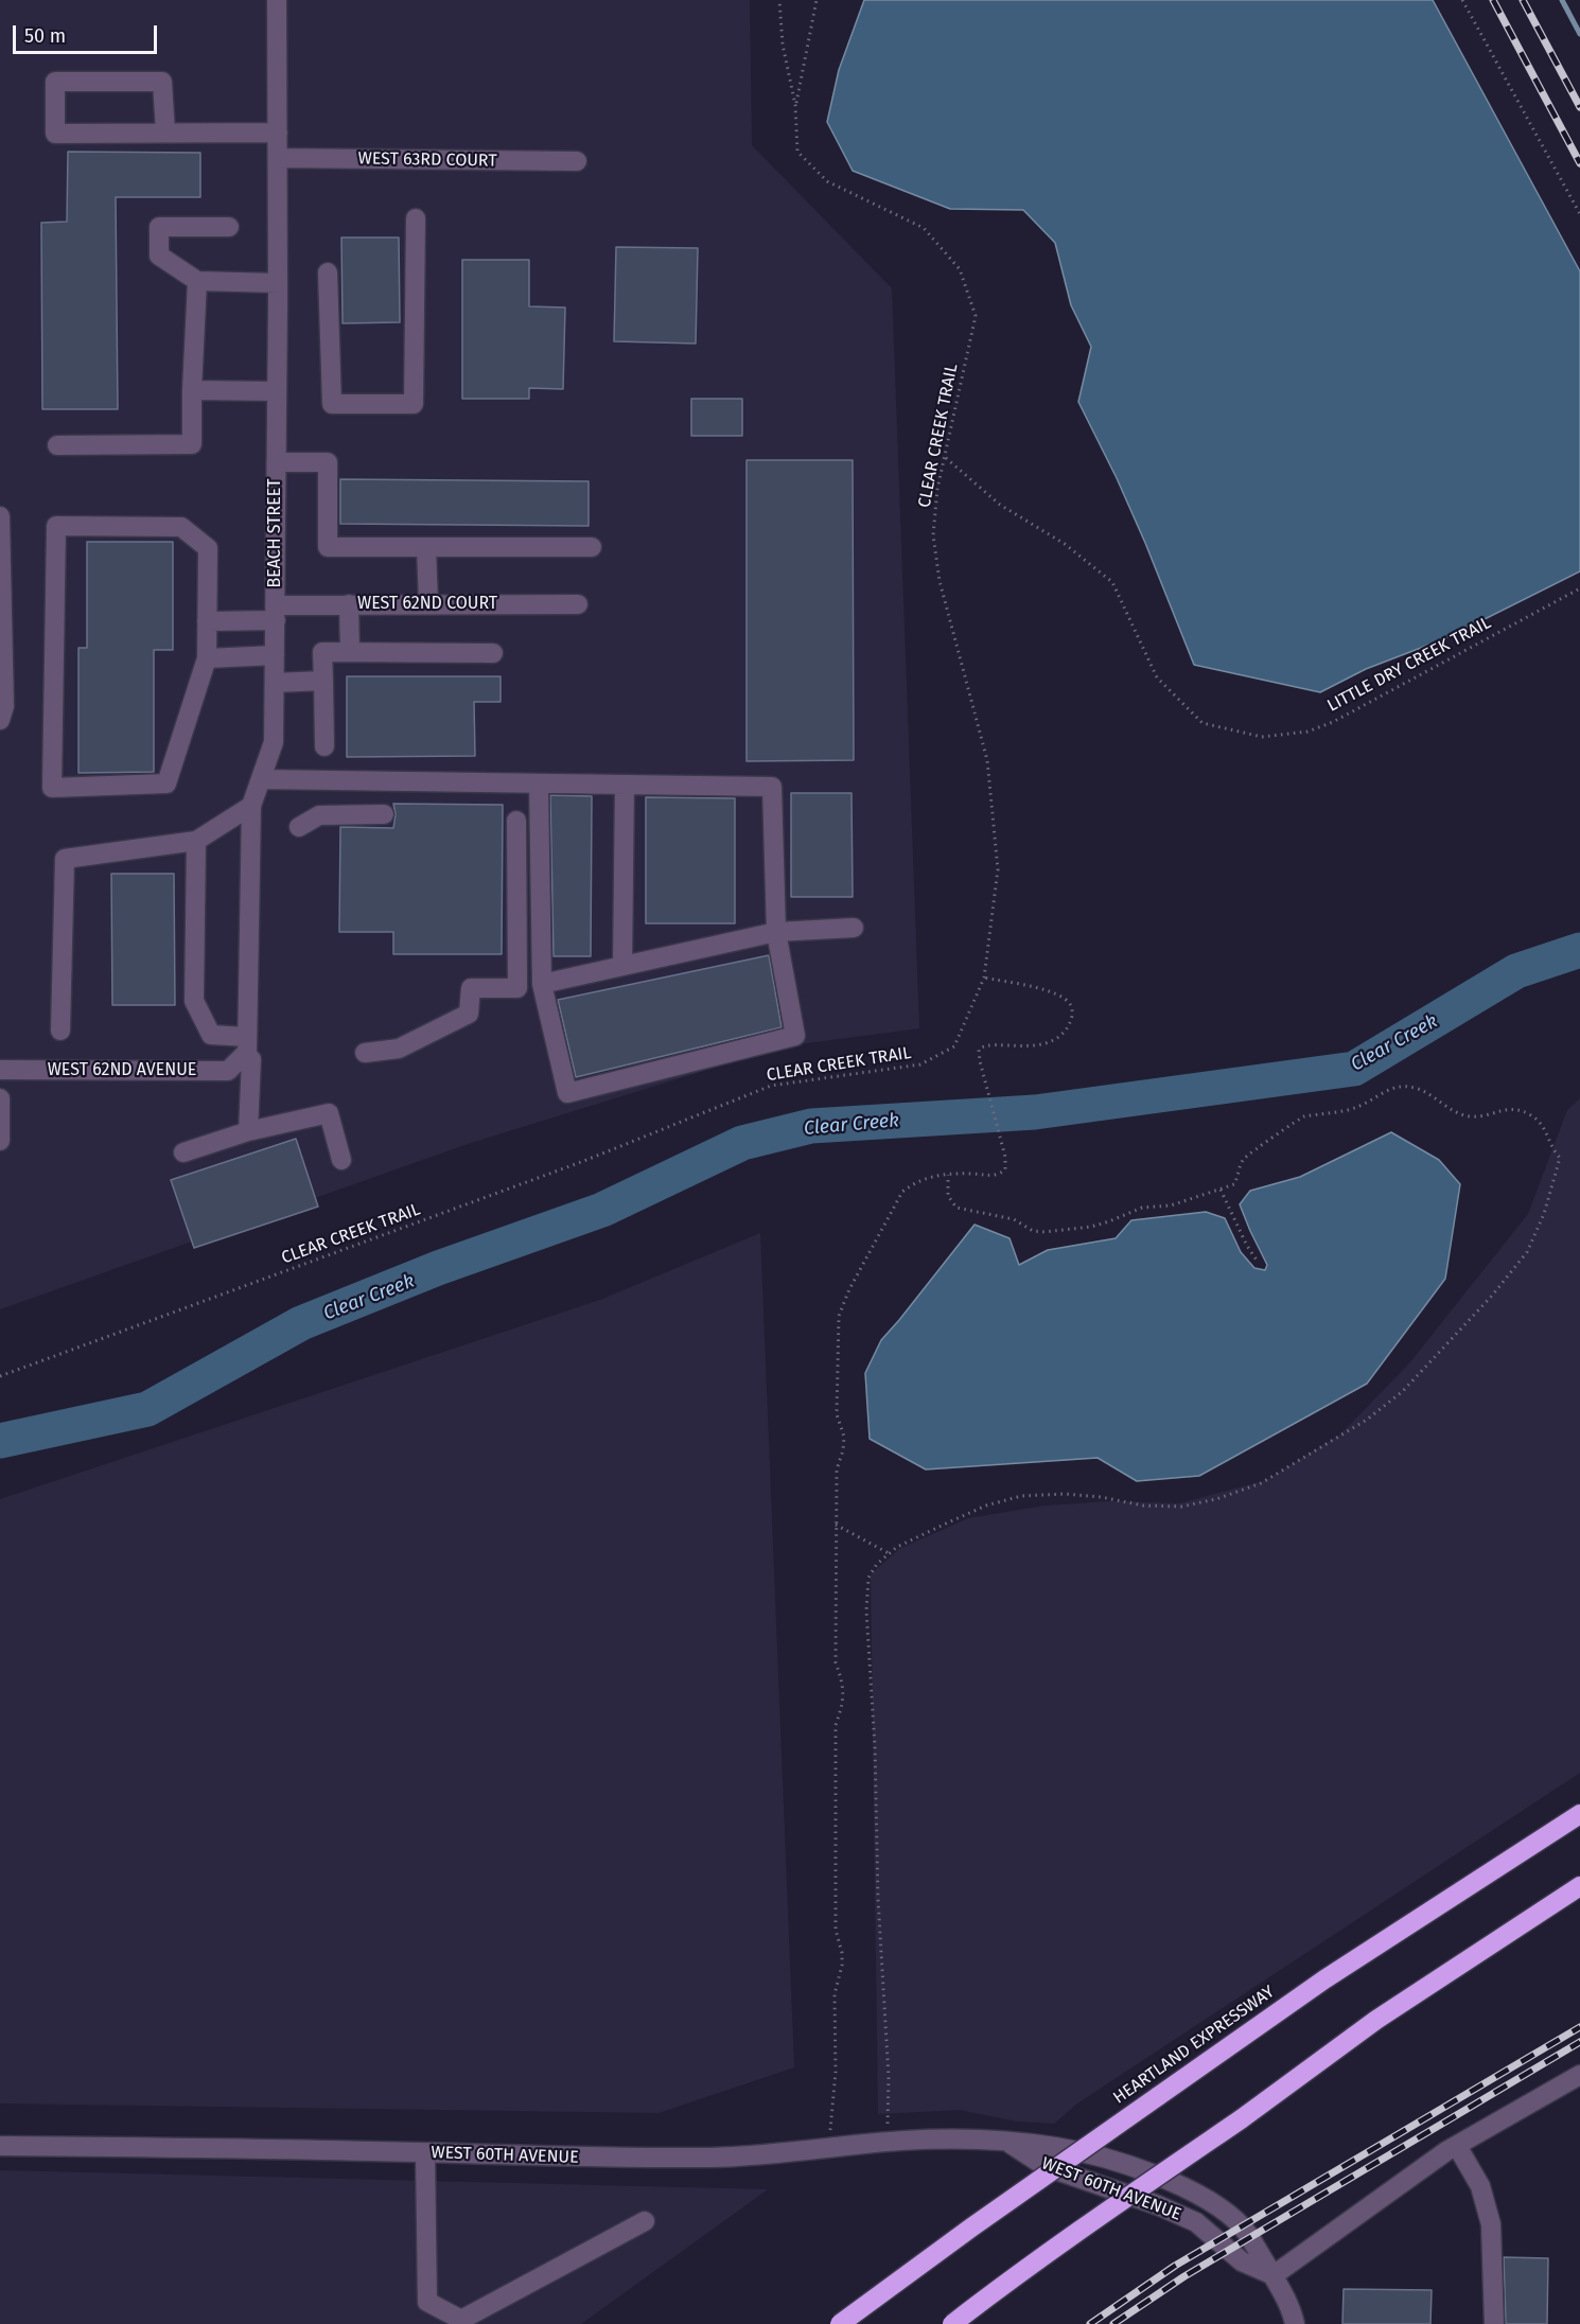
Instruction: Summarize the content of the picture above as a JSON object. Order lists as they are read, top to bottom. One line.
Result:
{"streets":{"highway":["HEARTLAND EXPRESSWAY"],"street":["WEST 63RD COURT","BEACH STREET","WEST 62ND COURT","WEST 62ND AVENUE","WEST 60TH AVENUE"],"path":["CLEAR CREEK TRAIL","LITTLE DRY CREEK TRAIL"]},"crossings":[["WEST 63RD COURT","BEACH STREET"],["CLEAR CREEK TRAIL","LITTLE DRY CREEK TRAIL"],["BEACH STREET","WEST 62ND COURT"],["BEACH STREET","WEST 62ND AVENUE"]],"water":["Clear Creek"],"scale_bar":"50 m"}
